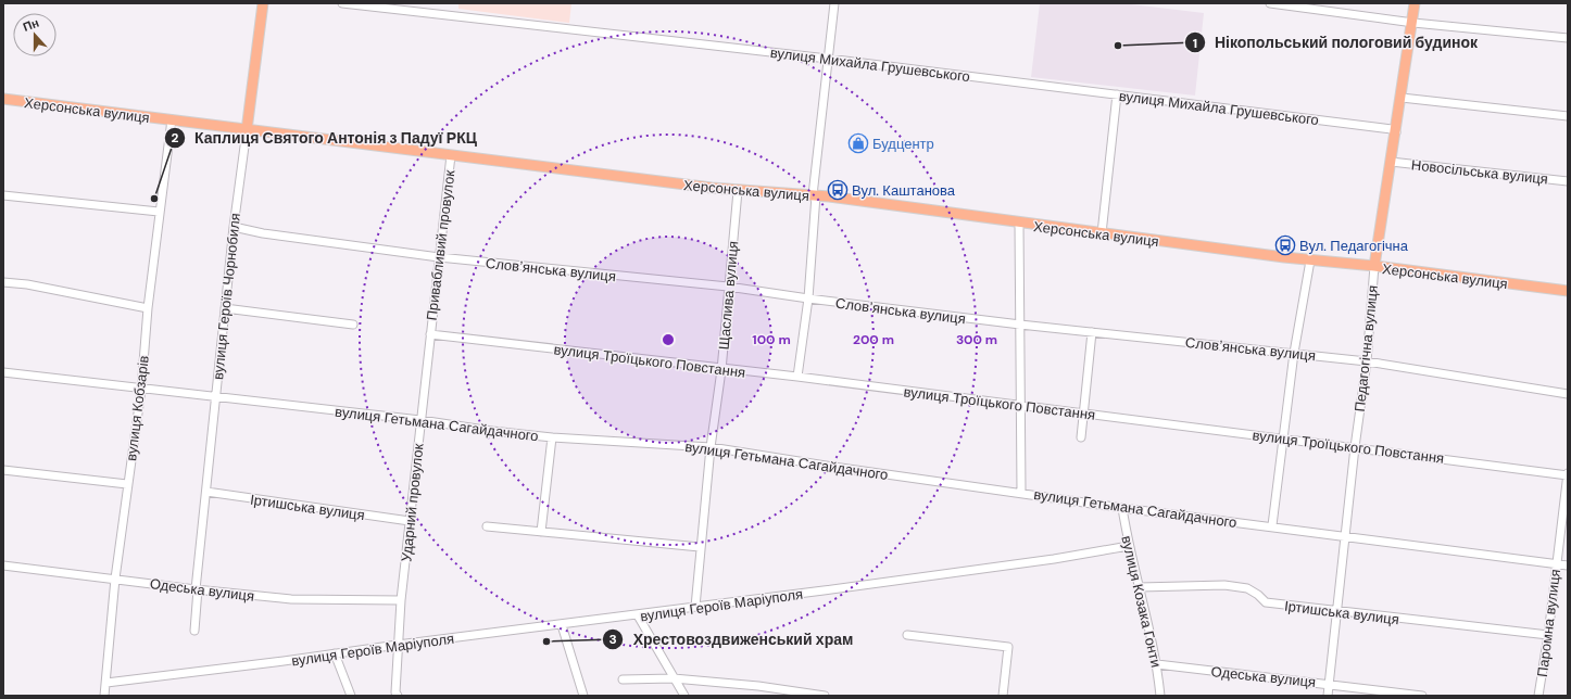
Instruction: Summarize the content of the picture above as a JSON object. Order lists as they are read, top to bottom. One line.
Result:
{"streets":{"main road":["Херсонська вулиця","вулиця Героїв Чорнобиля","Педагогічна вулиця"],"street":["вулиця Михайла Грушевського","Новосільська вулиця","Привабливий провулок","Словʼянська вулиця","Щаслива вулиця","вулиця Троїцького Повстання","вулиця Кобзарів","вулиця Гетьмана Сагайдачного","Ударний провулок","Іртишська вулиця","Одеська вулиця","вулиця Козака Гонти","вулиця Героїв Маріуполя","Паромна вулиця"]},"crossings":[["вулиця Михайла Грушевського","Педагогічна вулиця"],["Херсонська вулиця","Привабливий провулок"],["Херсонська вулиця","Щаслива вулиця"],["Херсонська вулиця","вулиця Героїв Чорнобиля"],["Херсонська вулиця","Педагогічна вулиця"],["Херсонська вулиця","вулиця Кобзарів"],["Новосільська вулиця","Педагогічна вулиця"],["Привабливий провулок","Словʼянська вулиця"],["Привабливий провулок","вулиця Троїцького Повстання"],["Привабливий провулок","Ударний провулок"],["Словʼянська вулиця","Щаслива вулиця"],["Словʼянська вулиця","вулиця Героїв Чорнобиля"],["Словʼянська вулиця","Педагогічна вулиця"],["Щаслива вулиця","вулиця Троїцького Повстання"],["Щаслива вулиця","вулиця Гетьмана Сагайдачного"],["Щаслива вулиця","вулиця Героїв Маріуполя"],["вулиця Героїв Чорнобиля","вулиця Гетьмана Сагайдачного"],["вулиця Героїв Чорнобиля","Іртишська вулиця"],["вулиця Героїв Чорнобиля","Одеська вулиця"],["Педагогічна вулиця","вулиця Троїцького Повстання"],["Педагогічна вулиця","вулиця Гетьмана Сагайдачного"],["Педагогічна вулиця","Іртишська вулиця"],["Педагогічна вулиця","Одеська вулиця"],["вулиця Троїцького Повстання","Ударний провулок"],["вулиця Троїцького Повстання","Паромна вулиця"],["вулиця Кобзарів","вулиця Гетьмана Сагайдачного"],["вулиця Кобзарів","Одеська вулиця"],["вулиця Кобзарів","вулиця Героїв Маріуполя"],["вулиця Гетьмана Сагайдачного","Ударний провулок"],["вулиця Гетьмана Сагайдачного","вулиця Козака Гонти"],["вулиця Гетьмана Сагайдачного","Паромна вулиця"],["Ударний провулок","Іртишська вулиця"],["Ударний провулок","Одеська вулиця"],["Ударний провулок","вулиця Героїв Маріуполя"],["Іртишська вулиця","вулиця Козака Гонти"],["Іртишська вулиця","Паромна вулиця"],["Одеська вулиця","вулиця Козака Гонти"],["вулиця Козака Гонти","вулиця Героїв Маріуполя"]],"places":{"other":["Нікопольський пологовий будинок","Каплиця Святого Антонія з Падуї РКЦ","Хрестовоздвиженський храм"],"shop":["Будцентр"],"bus stop":["Вул. Каштанова","Вул. Педагогічна"]},"north":"top","rings":["100 m","200 m","300 m"]}
